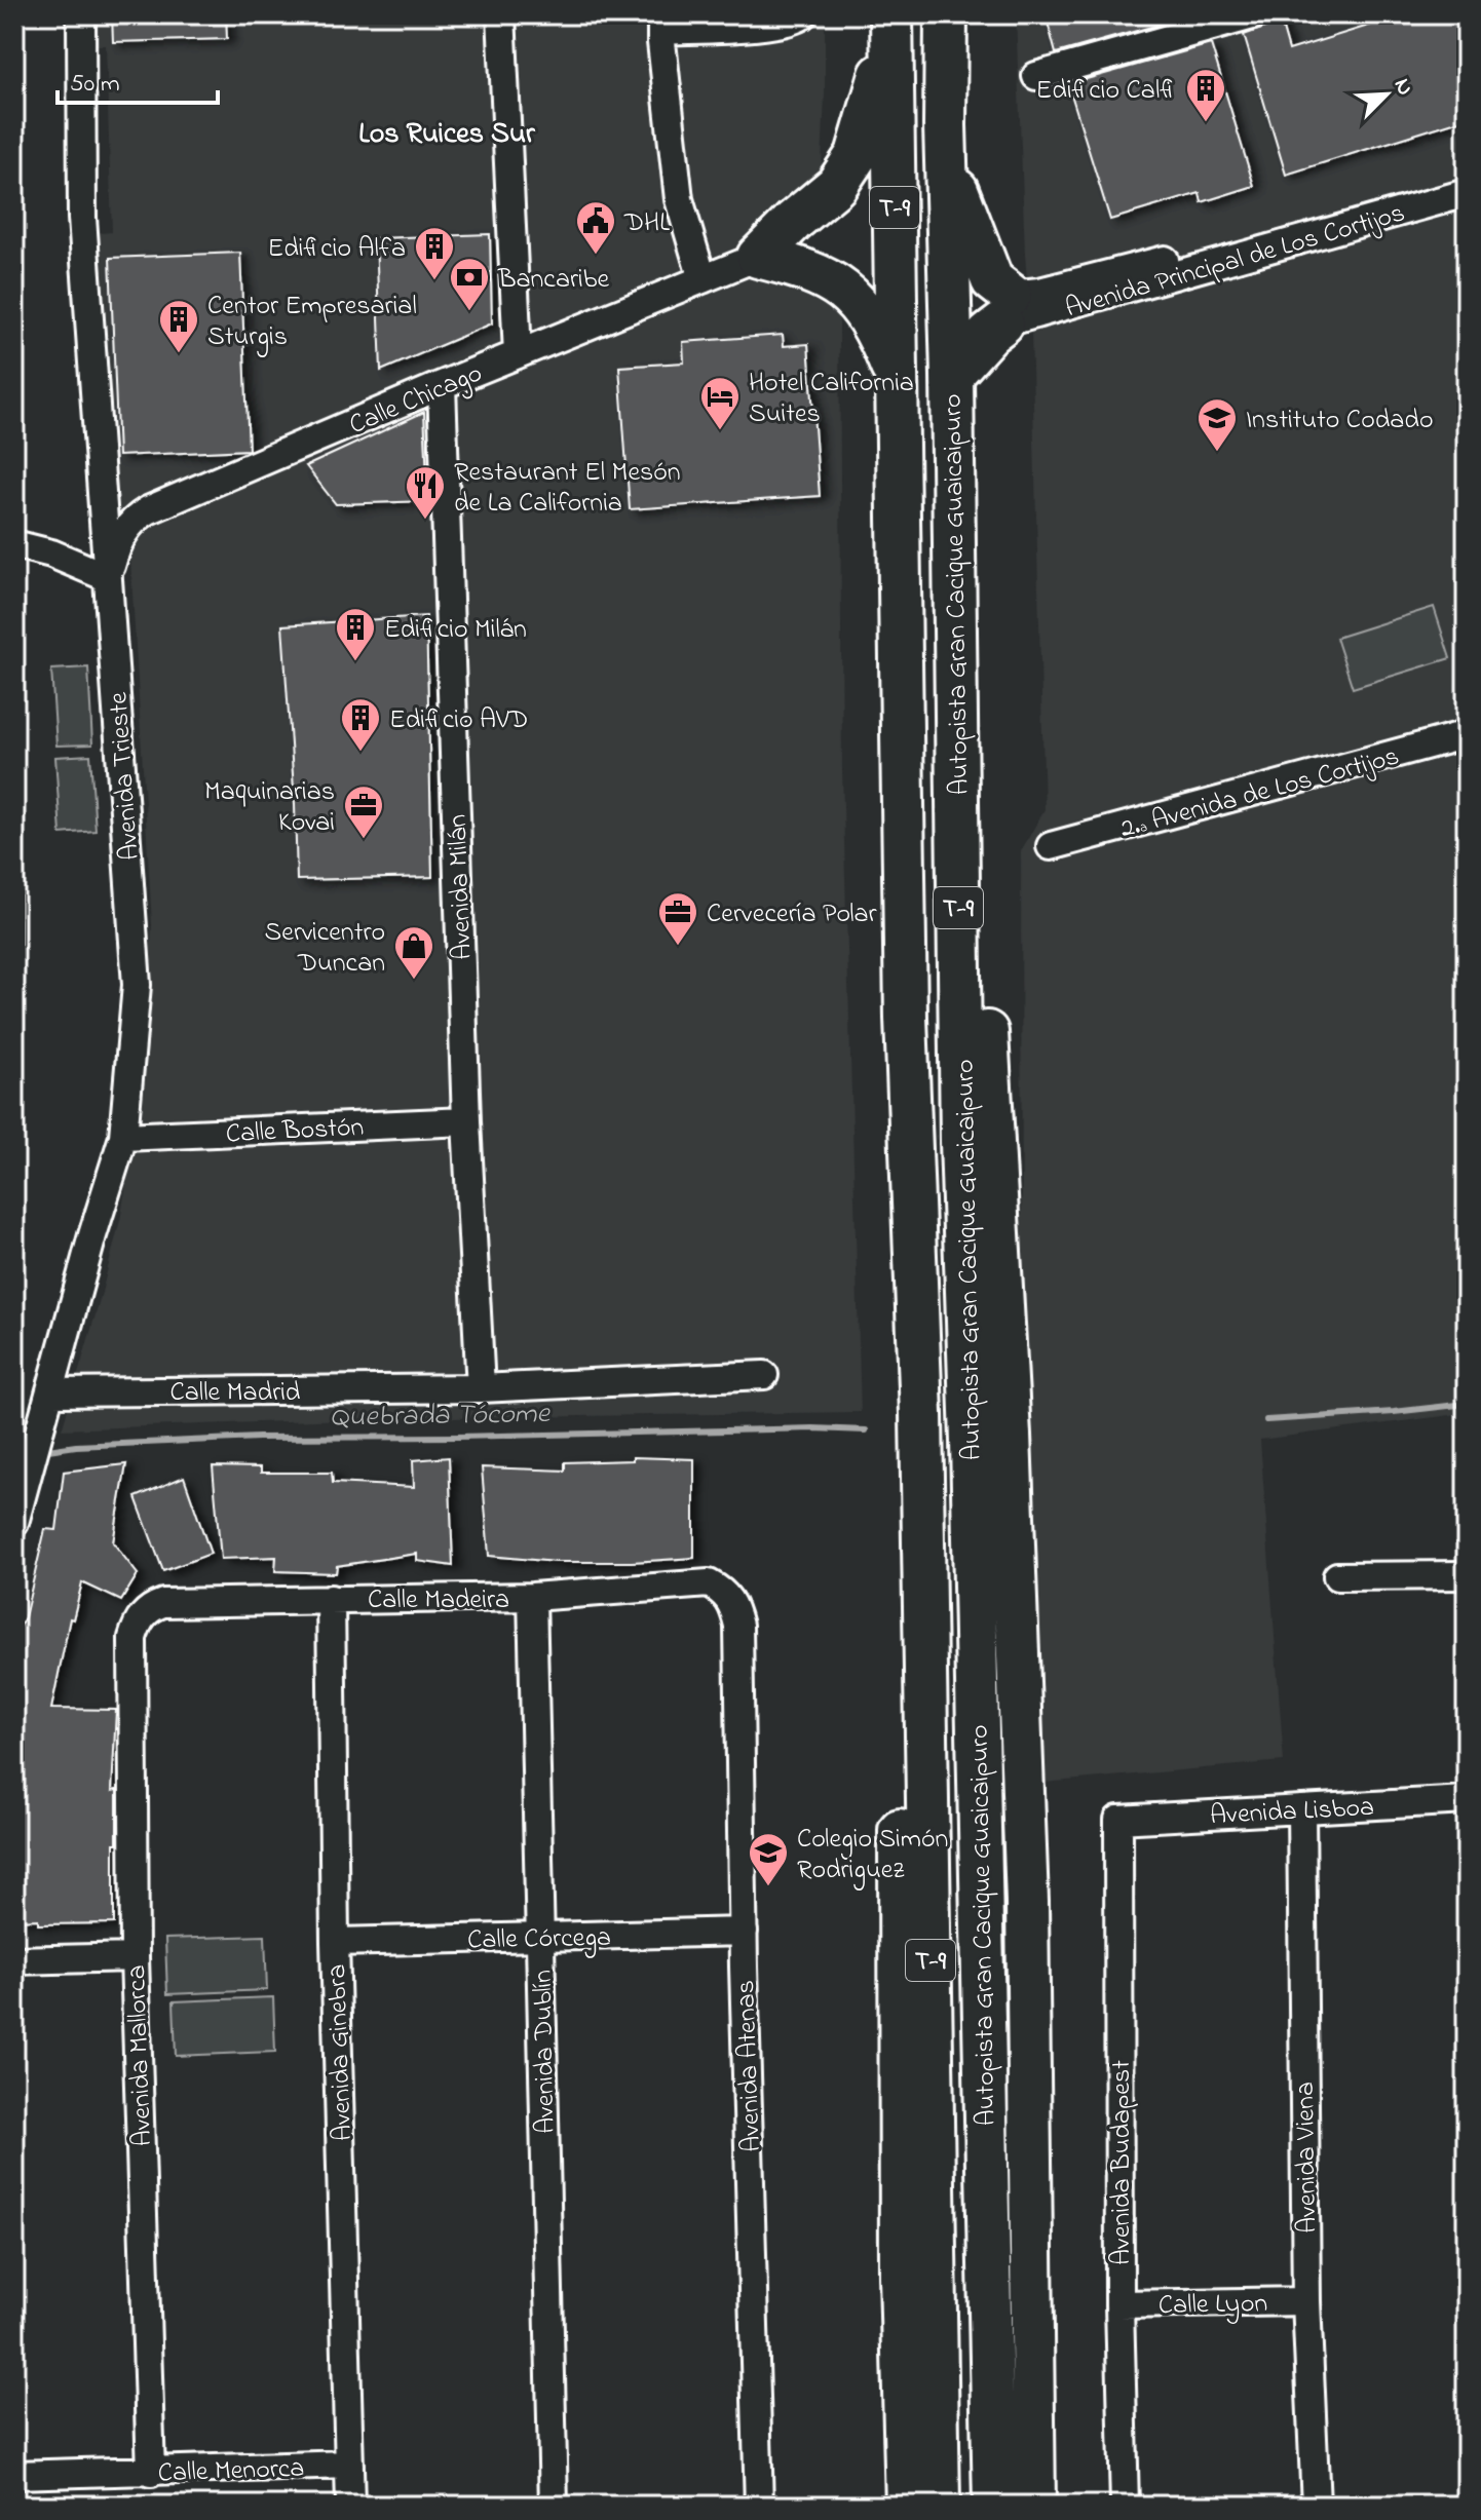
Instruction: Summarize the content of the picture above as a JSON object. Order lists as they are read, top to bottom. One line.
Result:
{"streets":{"highway":["T-9","Autopista Gran Cacique Guaicaipuro"],"street":["Avenida Principal de Los Cortijos","Calle Chicago","Avenida Trieste","2.ª Avenida de Los Cortijos","Avenida Milán","Calle Bostón","Calle Madrid","Calle Madeira","Avenida Lisboa","Calle Córcega","Avenida Dublín","Avenida Ginebra","Avenida Mallorca","Avenida Atenas","Avenida Viena","Avenida Budapest","Calle Lyon","Calle Menorca"]},"crossings":[["Calle Chicago","Avenida Trieste"],["Calle Chicago","Avenida Milán"],["Avenida Trieste","Calle Bostón"],["Avenida Trieste","Calle Madrid"],["Avenida Milán","Calle Bostón"],["Avenida Milán","Calle Madrid"],["Calle Madeira","Avenida Dublín"],["Calle Madeira","Avenida Ginebra"],["Calle Madeira","Avenida Mallorca"],["Calle Madeira","Avenida Atenas"],["Avenida Lisboa","Avenida Viena"],["Avenida Lisboa","Avenida Budapest"],["Calle Córcega","Avenida Dublín"],["Calle Córcega","Avenida Ginebra"],["Calle Córcega","Avenida Atenas"],["Avenida Ginebra","Calle Menorca"],["Avenida Mallorca","Calle Menorca"],["Avenida Viena","Calle Lyon"],["Avenida Budapest","Calle Lyon"]],"districts":["Los Ruices Sur"],"water":["Quebrada Tócome"],"places":{"building":["Edificio Calfi","Edificio Alfa","Centor Empresarial Sturgis","Edificio Milán","Edificio AVD"],"public building":["DHL"],"bank":["Bancaribe"],"hotel":["Hotel California Suites"],"school or university":["Instituto Codado","Colegio Simón Rodriguez"],"restaurant":["Restaurant El Mesón de La California"],"office":["Maquinarias Kovai","Cervecería Polar"],"shop":["Servicentro Duncan"]},"scale_bar":"50 m","north":"top right"}
